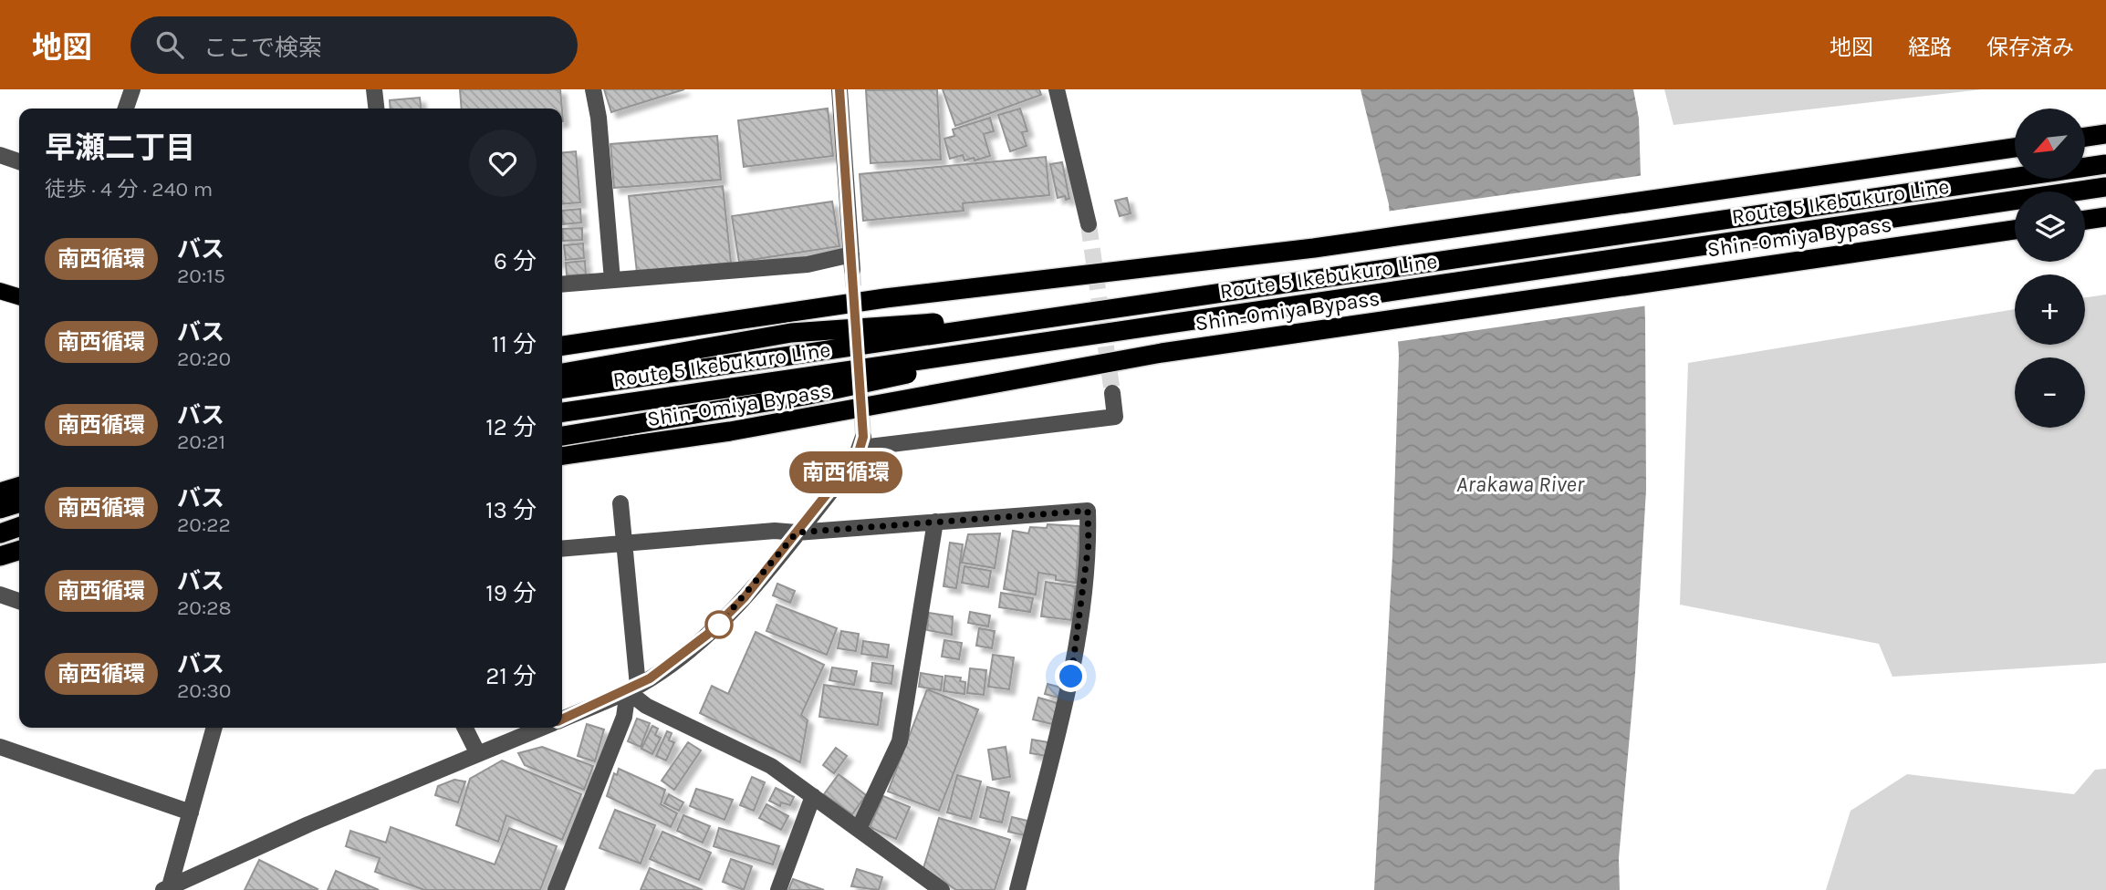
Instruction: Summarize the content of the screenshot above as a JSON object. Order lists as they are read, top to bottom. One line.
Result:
{"streets":{"highway":["Route 5 Ikebukuro Line","Shin-Omiya Bypass"]},"water":["Arakawa River"],"lines":["bus line 南西循環"],"north":"bottom left","page":{"header":"地図","search":"ここで検索","nav":["地図","経路","保存済み"],"on_map":"南西循環","map_buttons":["+","−"],"heading":["早瀬二丁目","徒歩 · 4 分 · 240 m"],"list":[{"mark":"南西循環","name":"バス","note":"20:15","value":"6 分"},{"mark":"南西循環","name":"バス","note":"20:20","value":"11 分"},{"mark":"南西循環","name":"バス","note":"20:21","value":"12 分"},{"mark":"南西循環","name":"バス","note":"20:22","value":"13 分"},{"mark":"南西循環","name":"バス","note":"20:28","value":"19 分"},{"mark":"南西循環","name":"バス","note":"20:30","value":"21 分"}]}}
